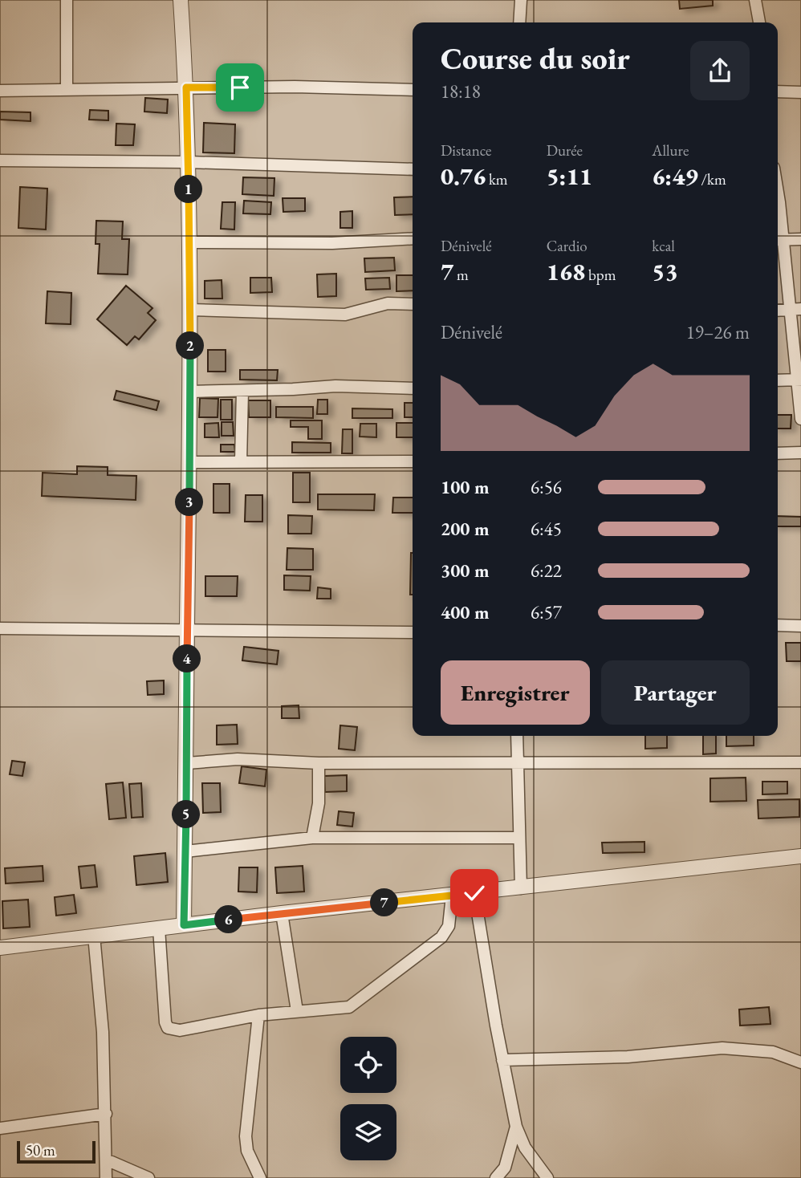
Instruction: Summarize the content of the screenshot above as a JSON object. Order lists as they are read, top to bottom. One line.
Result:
{"scale_bar":"50 m","page":{"heading":["Course du soir","18:18"],"stats":[["Distance","0.76 km"],["Durée","5:11"],["Allure","6:49 /km"],["Dénivelé","7 m"],["Cardio","168 bpm"],["kcal","53"]],"pins":["1","2","3","4","5","7","6"],"chart":["Dénivelé","19–26 m"],"list":[{"name":"100 m","note":"6:56"},{"name":"200 m","note":"6:45"},{"name":"300 m","note":"6:22"},{"name":"400 m","note":"6:57"}],"buttons":["Enregistrer","Partager"],"scale":"50 m"}}
